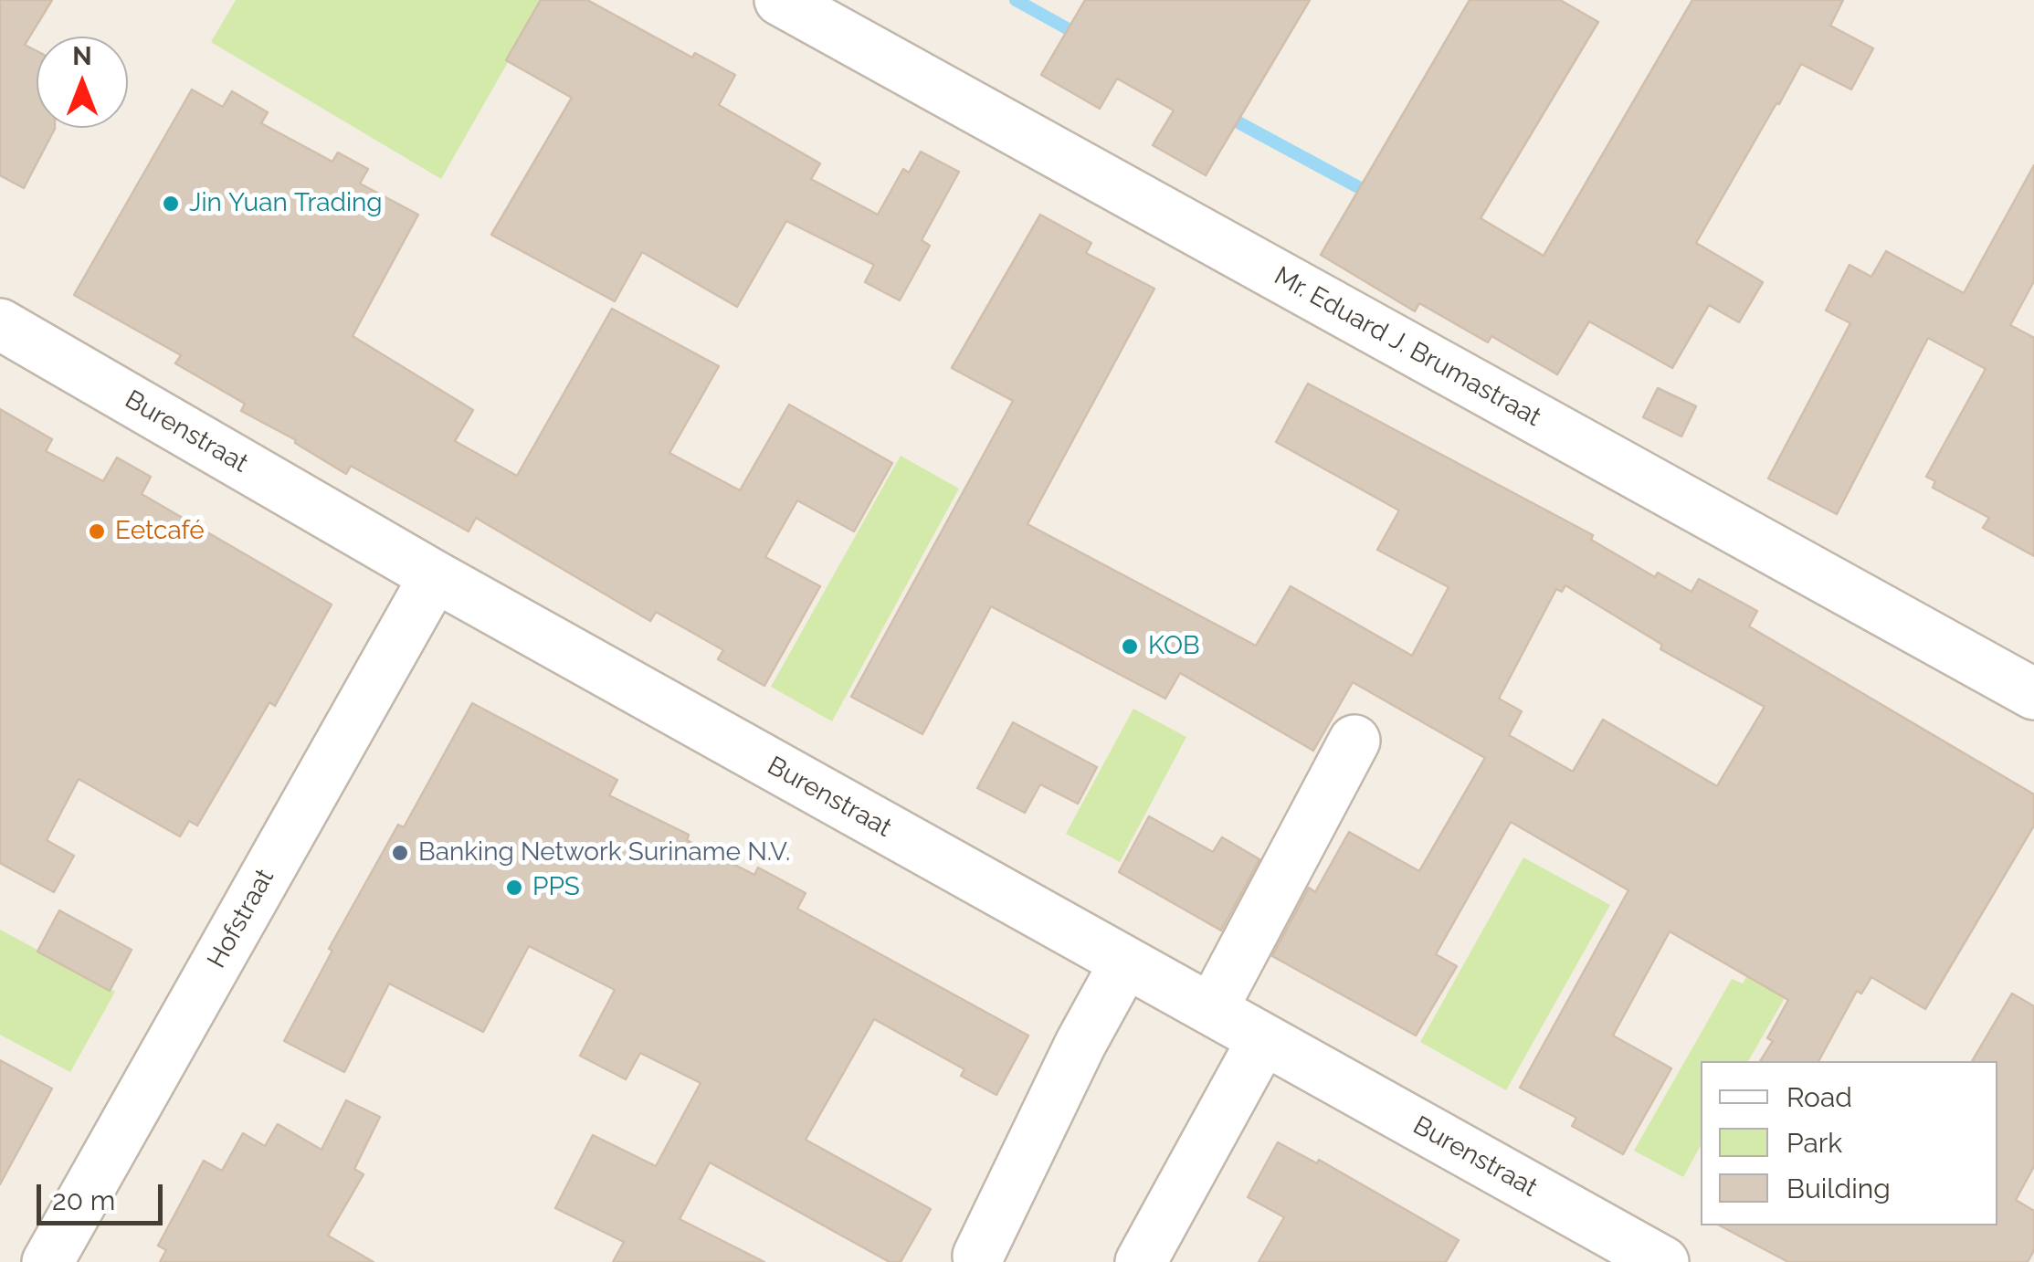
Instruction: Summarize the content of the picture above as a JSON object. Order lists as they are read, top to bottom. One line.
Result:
{"streets":{"street":["Mr. Eduard J. Brumastraat","Burenstraat","Hofstraat"]},"crossings":[["Burenstraat","Hofstraat"]],"places":["Jin Yuan Trading","Eetcafé","KOB","Banking Network Suriname N.V.","PPS"],"legend":["Road","Park","Building"],"scale_bar":"20 m","north":"top"}
